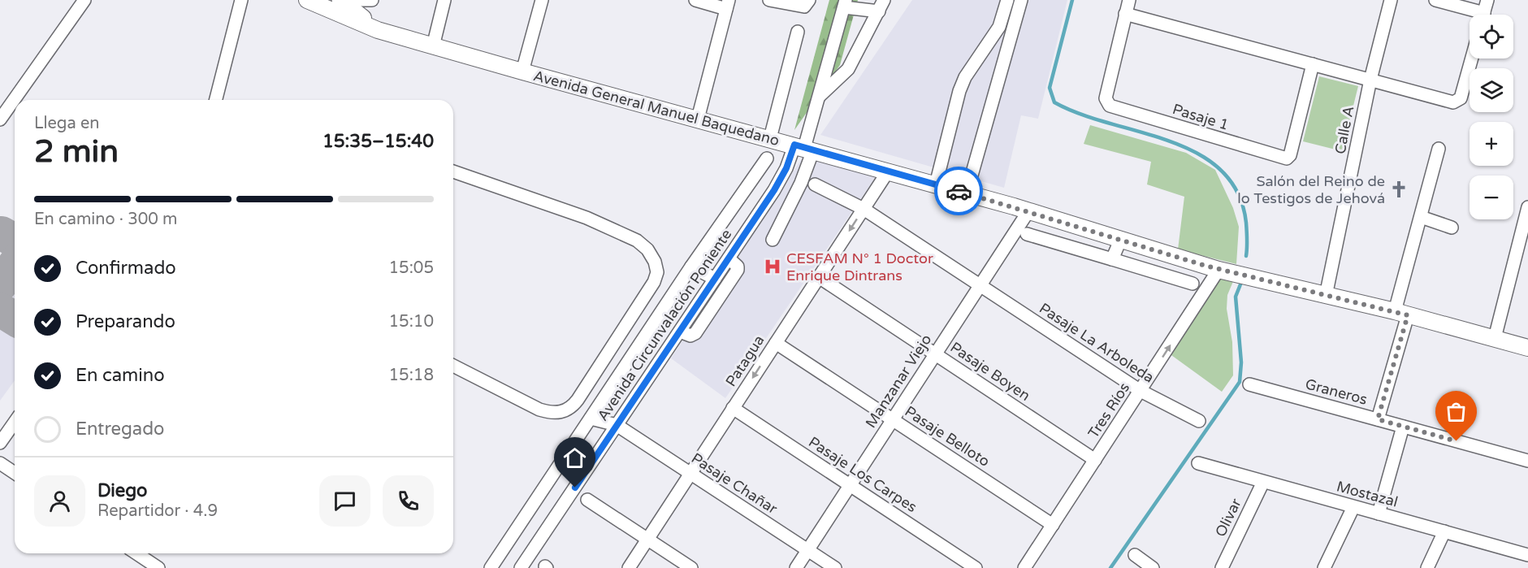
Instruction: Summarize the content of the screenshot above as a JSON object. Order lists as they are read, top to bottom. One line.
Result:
{"streets":{"main road":["Avenida General Manuel Baquedano"],"street":["Pasaje 1","Calle A","Avenida Circunvalación Poniente","Pasaje La Arboleda","Patagua","Pasaje Boyen","Manzanar Viejo","Graneros","Tres Ríos","Pasaje Belloto","Pasaje Los Carpes","Pasaje Chañar","Mostazal","Olivar"]},"crossings":[["Avenida General Manuel Baquedano","Calle A"],["Avenida General Manuel Baquedano","Avenida Circunvalación Poniente"],["Avenida General Manuel Baquedano","Patagua"],["Avenida General Manuel Baquedano","Manzanar Viejo"],["Avenida General Manuel Baquedano","Tres Ríos"],["Avenida Circunvalación Poniente","Pasaje Chañar"],["Pasaje La Arboleda","Patagua"],["Pasaje La Arboleda","Manzanar Viejo"],["Pasaje La Arboleda","Tres Ríos"],["Patagua","Pasaje Boyen"],["Patagua","Pasaje Belloto"],["Patagua","Pasaje Los Carpes"],["Patagua","Pasaje Chañar"],["Pasaje Boyen","Manzanar Viejo"],["Pasaje Boyen","Tres Ríos"],["Manzanar Viejo","Pasaje Belloto"],["Manzanar Viejo","Pasaje Los Carpes"],["Manzanar Viejo","Pasaje Chañar"],["Tres Ríos","Pasaje Belloto"],["Mostazal","Olivar"]],"one_way":["Tres Ríos"],"places":{"church":["Salón del Reino de lo Testigos de Jehová"],"hospital":["CESFAM N° 1 Doctor Enrique Dintrans"]},"page":{"map_buttons":["+","−"],"heading":["2 min","Llega en","15:35–15:40"],"panel":["Diego","Repartidor · 4.9"],"bar":"En camino · 300 m","list":[["Confirmado","15:05"],["Preparando","15:10"],["En camino","15:18"],"Entregado"]}}
